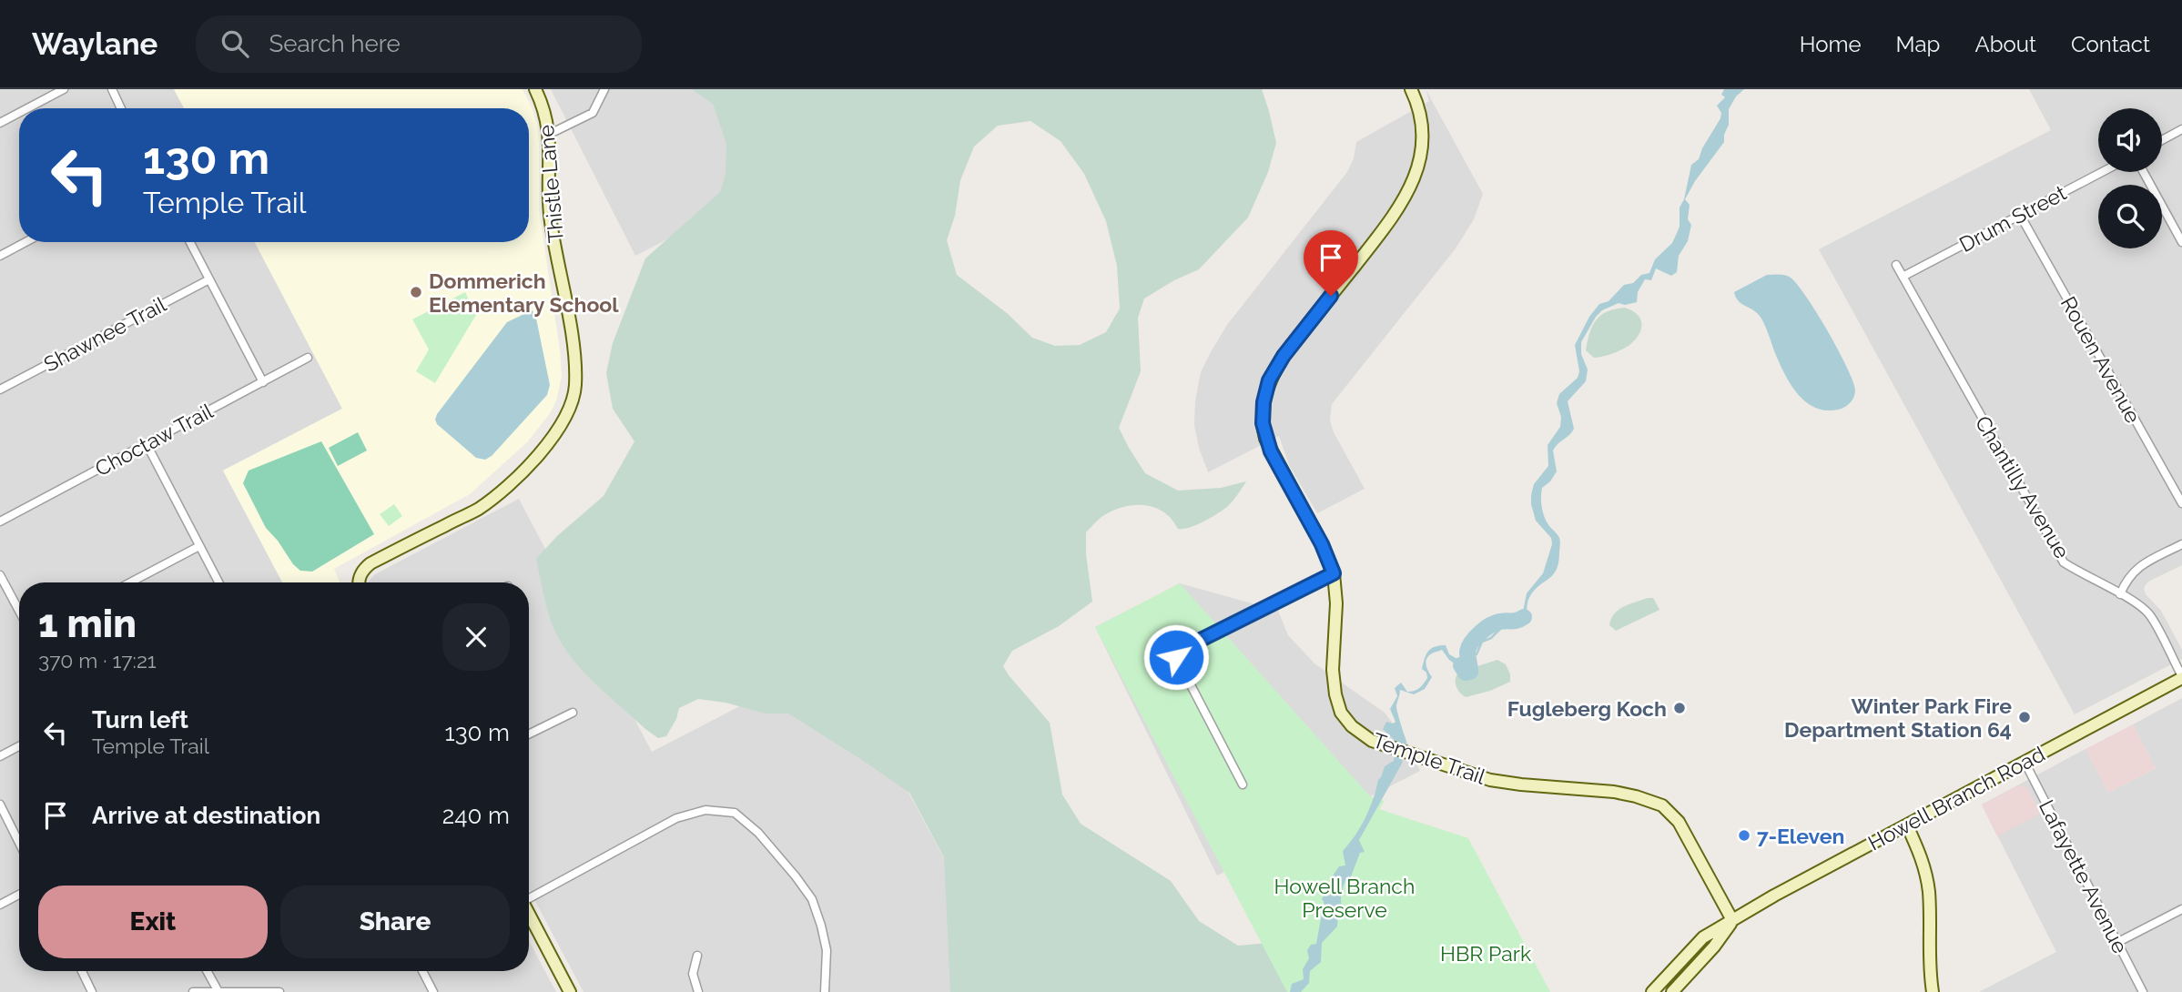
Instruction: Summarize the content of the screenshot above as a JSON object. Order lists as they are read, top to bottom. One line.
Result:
{"streets":{"street":["Thistle Lane","Drum Street","Shawnee Trail","Rouen Avenue","Choctaw Trail","Chantilly Avenue","Temple Trail","Howell Branch Road","Lafayette Avenue"]},"crossings":[["Drum Street","Rouen Avenue"],["Drum Street","Chantilly Avenue"],["Chantilly Avenue","Howell Branch Road"],["Temple Trail","Howell Branch Road"],["Howell Branch Road","Lafayette Avenue"]],"parks":["Howell Branch Preserve","HBR Park"],"places":["Dommerich Elementary School","Fugleberg Koch","Winter Park Fire Department Station 64","7-Eleven"],"page":{"header":"Waylane","search":"Search here","nav":["Home","Map","About","Contact"],"turn":["130 m","Temple Trail"],"heading":["1 min","370 m · 17:21"],"list":[{"name":"Turn left","note":"Temple Trail","value":"130 m"},{"name":"Arrive at destination","value":"240 m"}],"buttons":["Exit","Share"]}}
